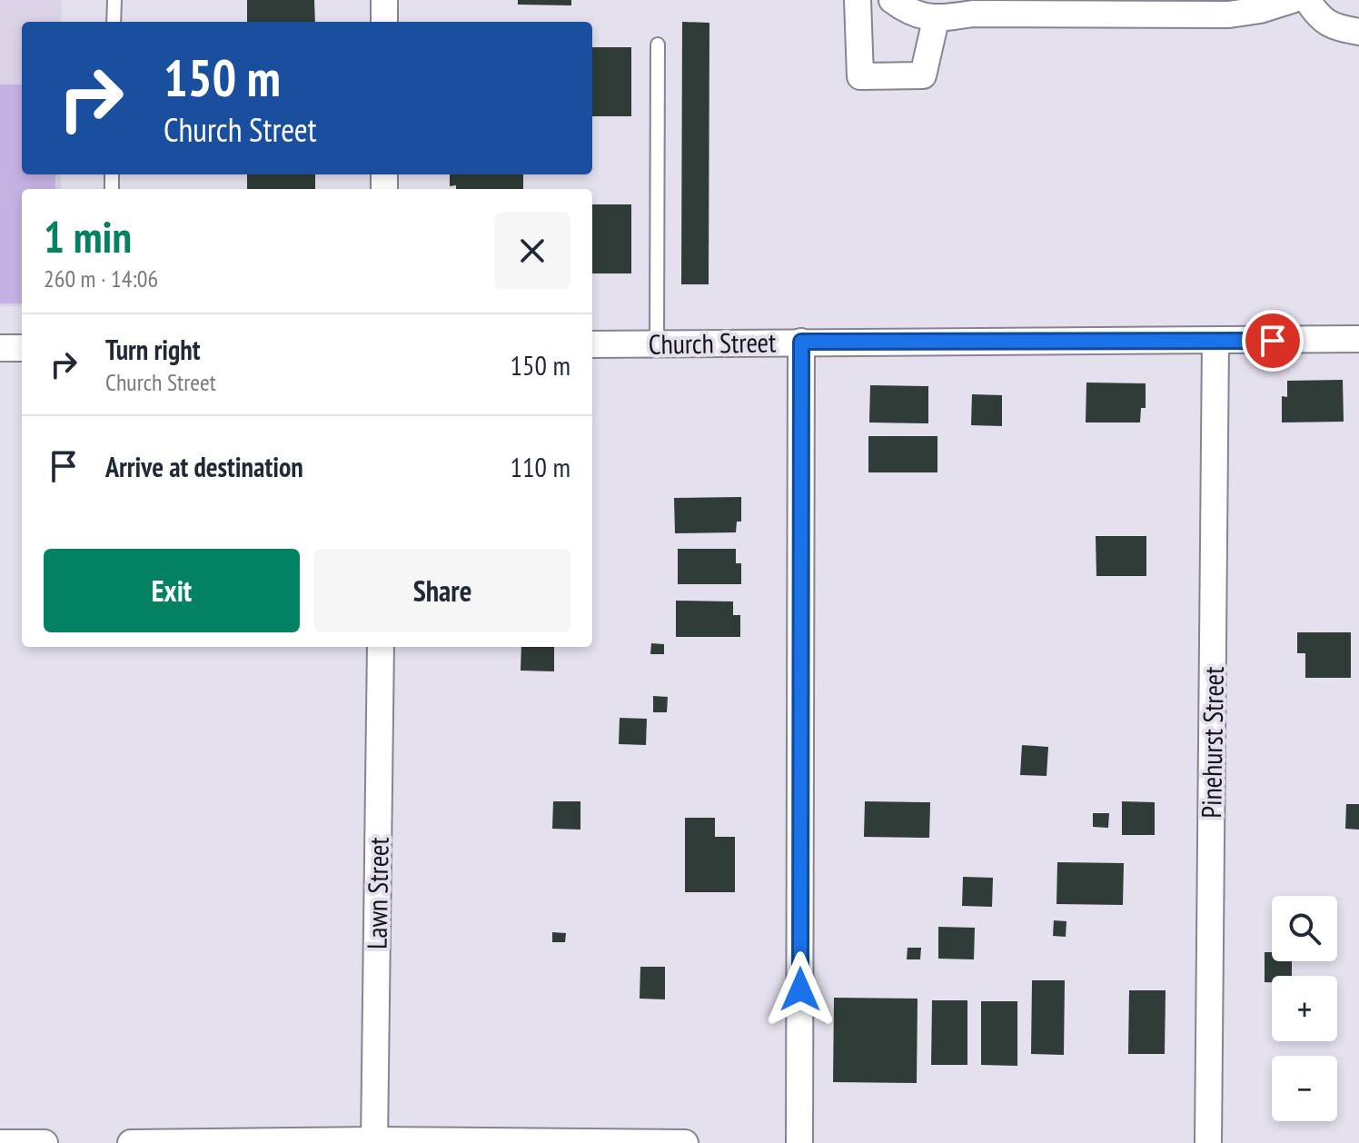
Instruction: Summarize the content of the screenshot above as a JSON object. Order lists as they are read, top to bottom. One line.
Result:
{"streets":{"street":["Church Street","Pinehurst Street","Lawn Street"]},"crossings":[["Church Street","Pinehurst Street"]],"page":{"turn":["150 m","Church Street"],"heading":["1 min","260 m · 14:06"],"list":[{"name":"Turn right","note":"Church Street","value":"150 m"},{"name":"Arrive at destination","value":"110 m"}],"buttons":["Exit","Share"],"map_buttons":["+","−"]}}
